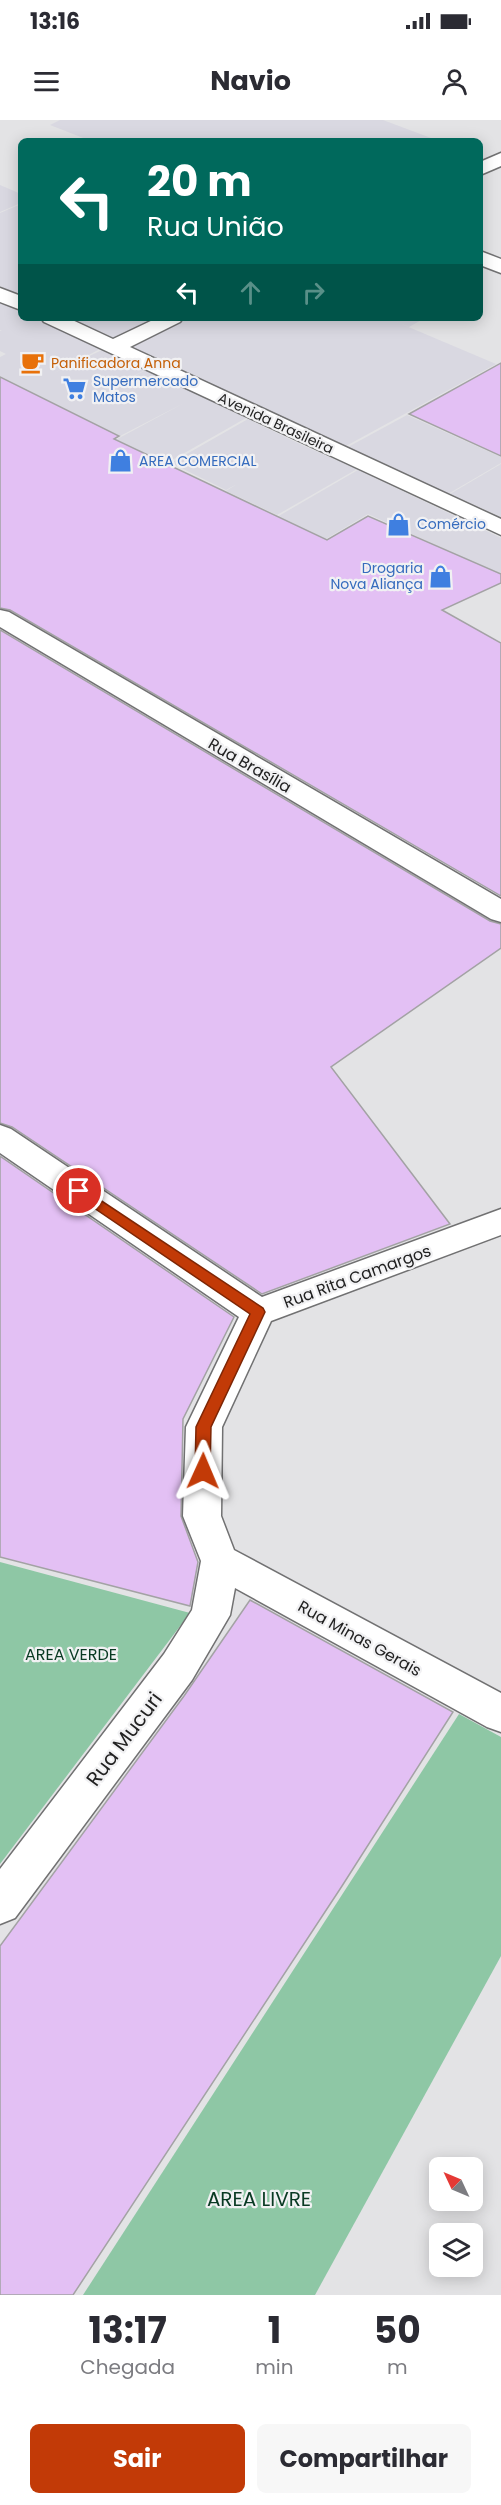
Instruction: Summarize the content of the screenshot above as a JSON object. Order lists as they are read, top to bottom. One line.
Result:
{"streets":{"street":["Avenida Brasileira","Rua Brasília","Rua Rita Camargos","Rua Minas Gerais","Rua Mucuri"]},"crossings":[["Rua Minas Gerais","Rua Mucuri"]],"parks":["AREA VERDE","AREA LIVRE"],"places":{"cafe":["Panificadora Anna"],"supermarket":["Supermercado Matos"],"shop":["AREA COMERCIAL","Comércio","Drogaria Nova Aliança"]},"north":"top left","page":{"status":"13:16","header":"Navio","turn":["20 m","Rua União"],"eta":["13:17","Chegada","1","min","50","m"],"buttons":["Sair","Compartilhar"]}}
